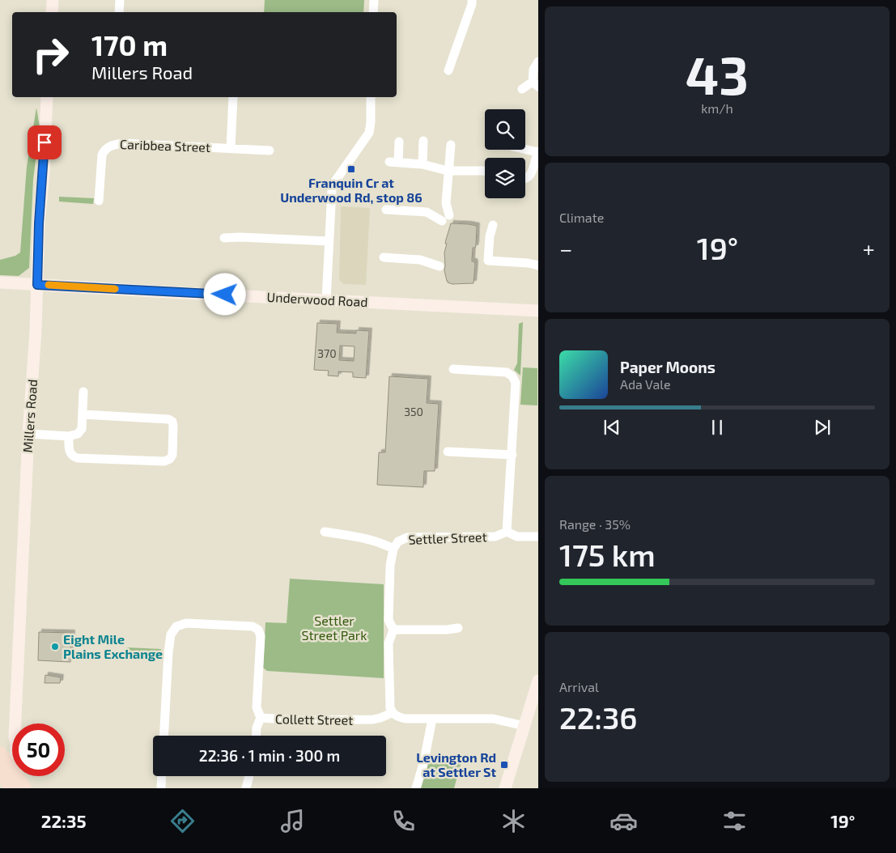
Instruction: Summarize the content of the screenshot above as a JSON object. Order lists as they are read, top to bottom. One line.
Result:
{"streets":{"street":["Caribbea Street","Underwood Road","Millers Road","Settler Street","Collett Street"]},"crossings":[["Underwood Road","Millers Road"],["Settler Street","Collett Street"]],"parks":["Settler Street Park"],"places":{"transit":["Franquin Cr at Underwood Rd, stop 86","Levington Rd at Settler St"],"other":["Eight Mile Plains Exchange"]},"house_numbers":["370","350"],"page":{"tile":[["43","km/h"],"Climate",["Range · 35%","175 km"],["Arrival","22:36"]],"turn":["170 m","Millers Road"],"heat":["−","19°","+"],"song":["Paper Moons","Ada Vale"],"limit":"50","trip":"22:36 · 1 min · 300 m","tabs":["22:35","19°"]}}
